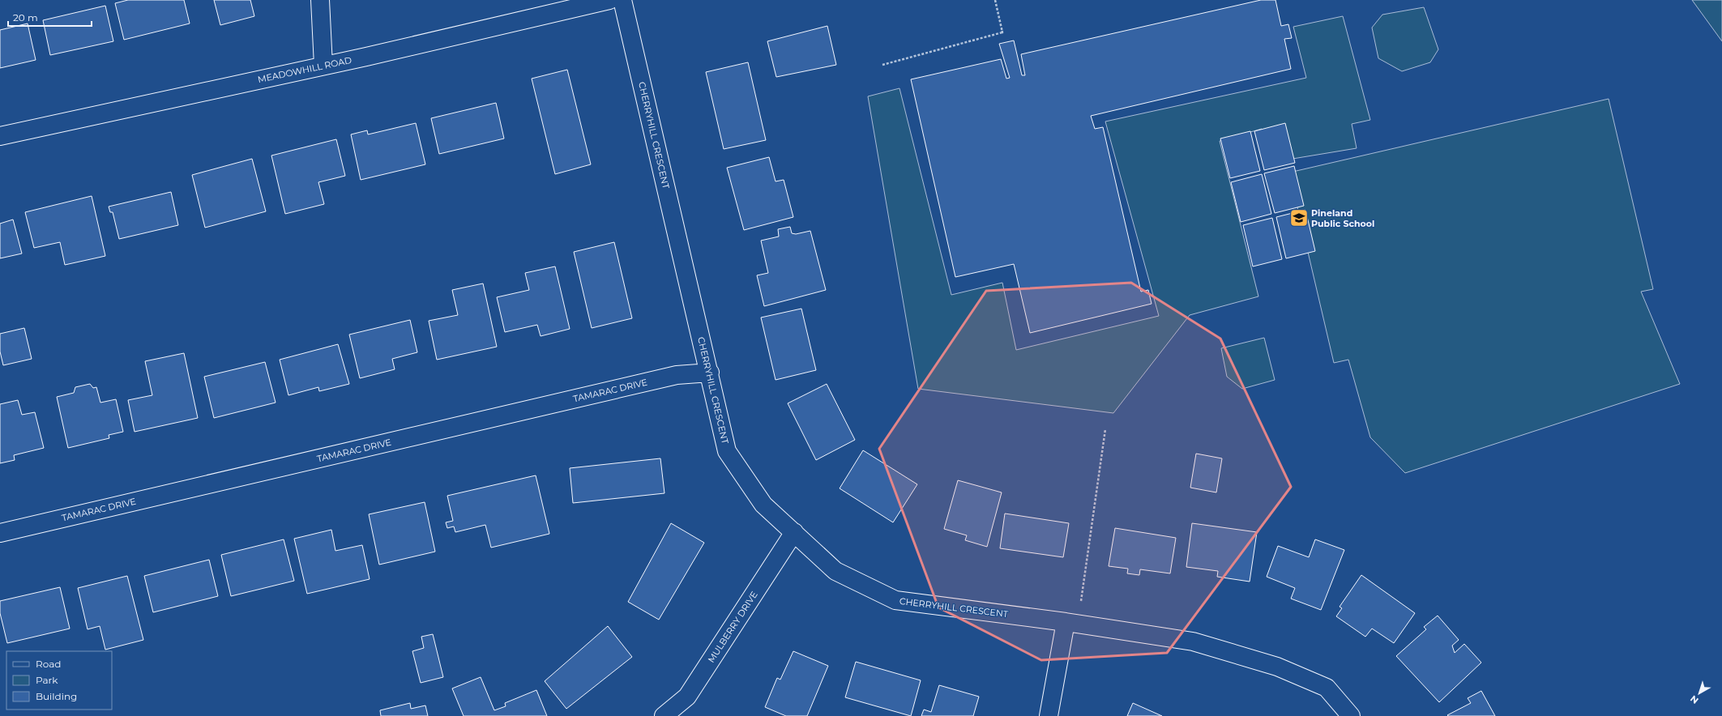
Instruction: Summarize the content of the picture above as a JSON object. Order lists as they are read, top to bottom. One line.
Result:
{"streets":{"street":["MEADOWHILL ROAD","CHERRYHILL CRESCENT","TAMARAC DRIVE","MULBERRY DRIVE"]},"crossings":[["CHERRYHILL CRESCENT","TAMARAC DRIVE"],["CHERRYHILL CRESCENT","MULBERRY DRIVE"]],"places":{"school or university":["Pineland Public School"]},"legend":["Road","Park","Building"],"scale_bar":"20 m","north":"bottom left"}
